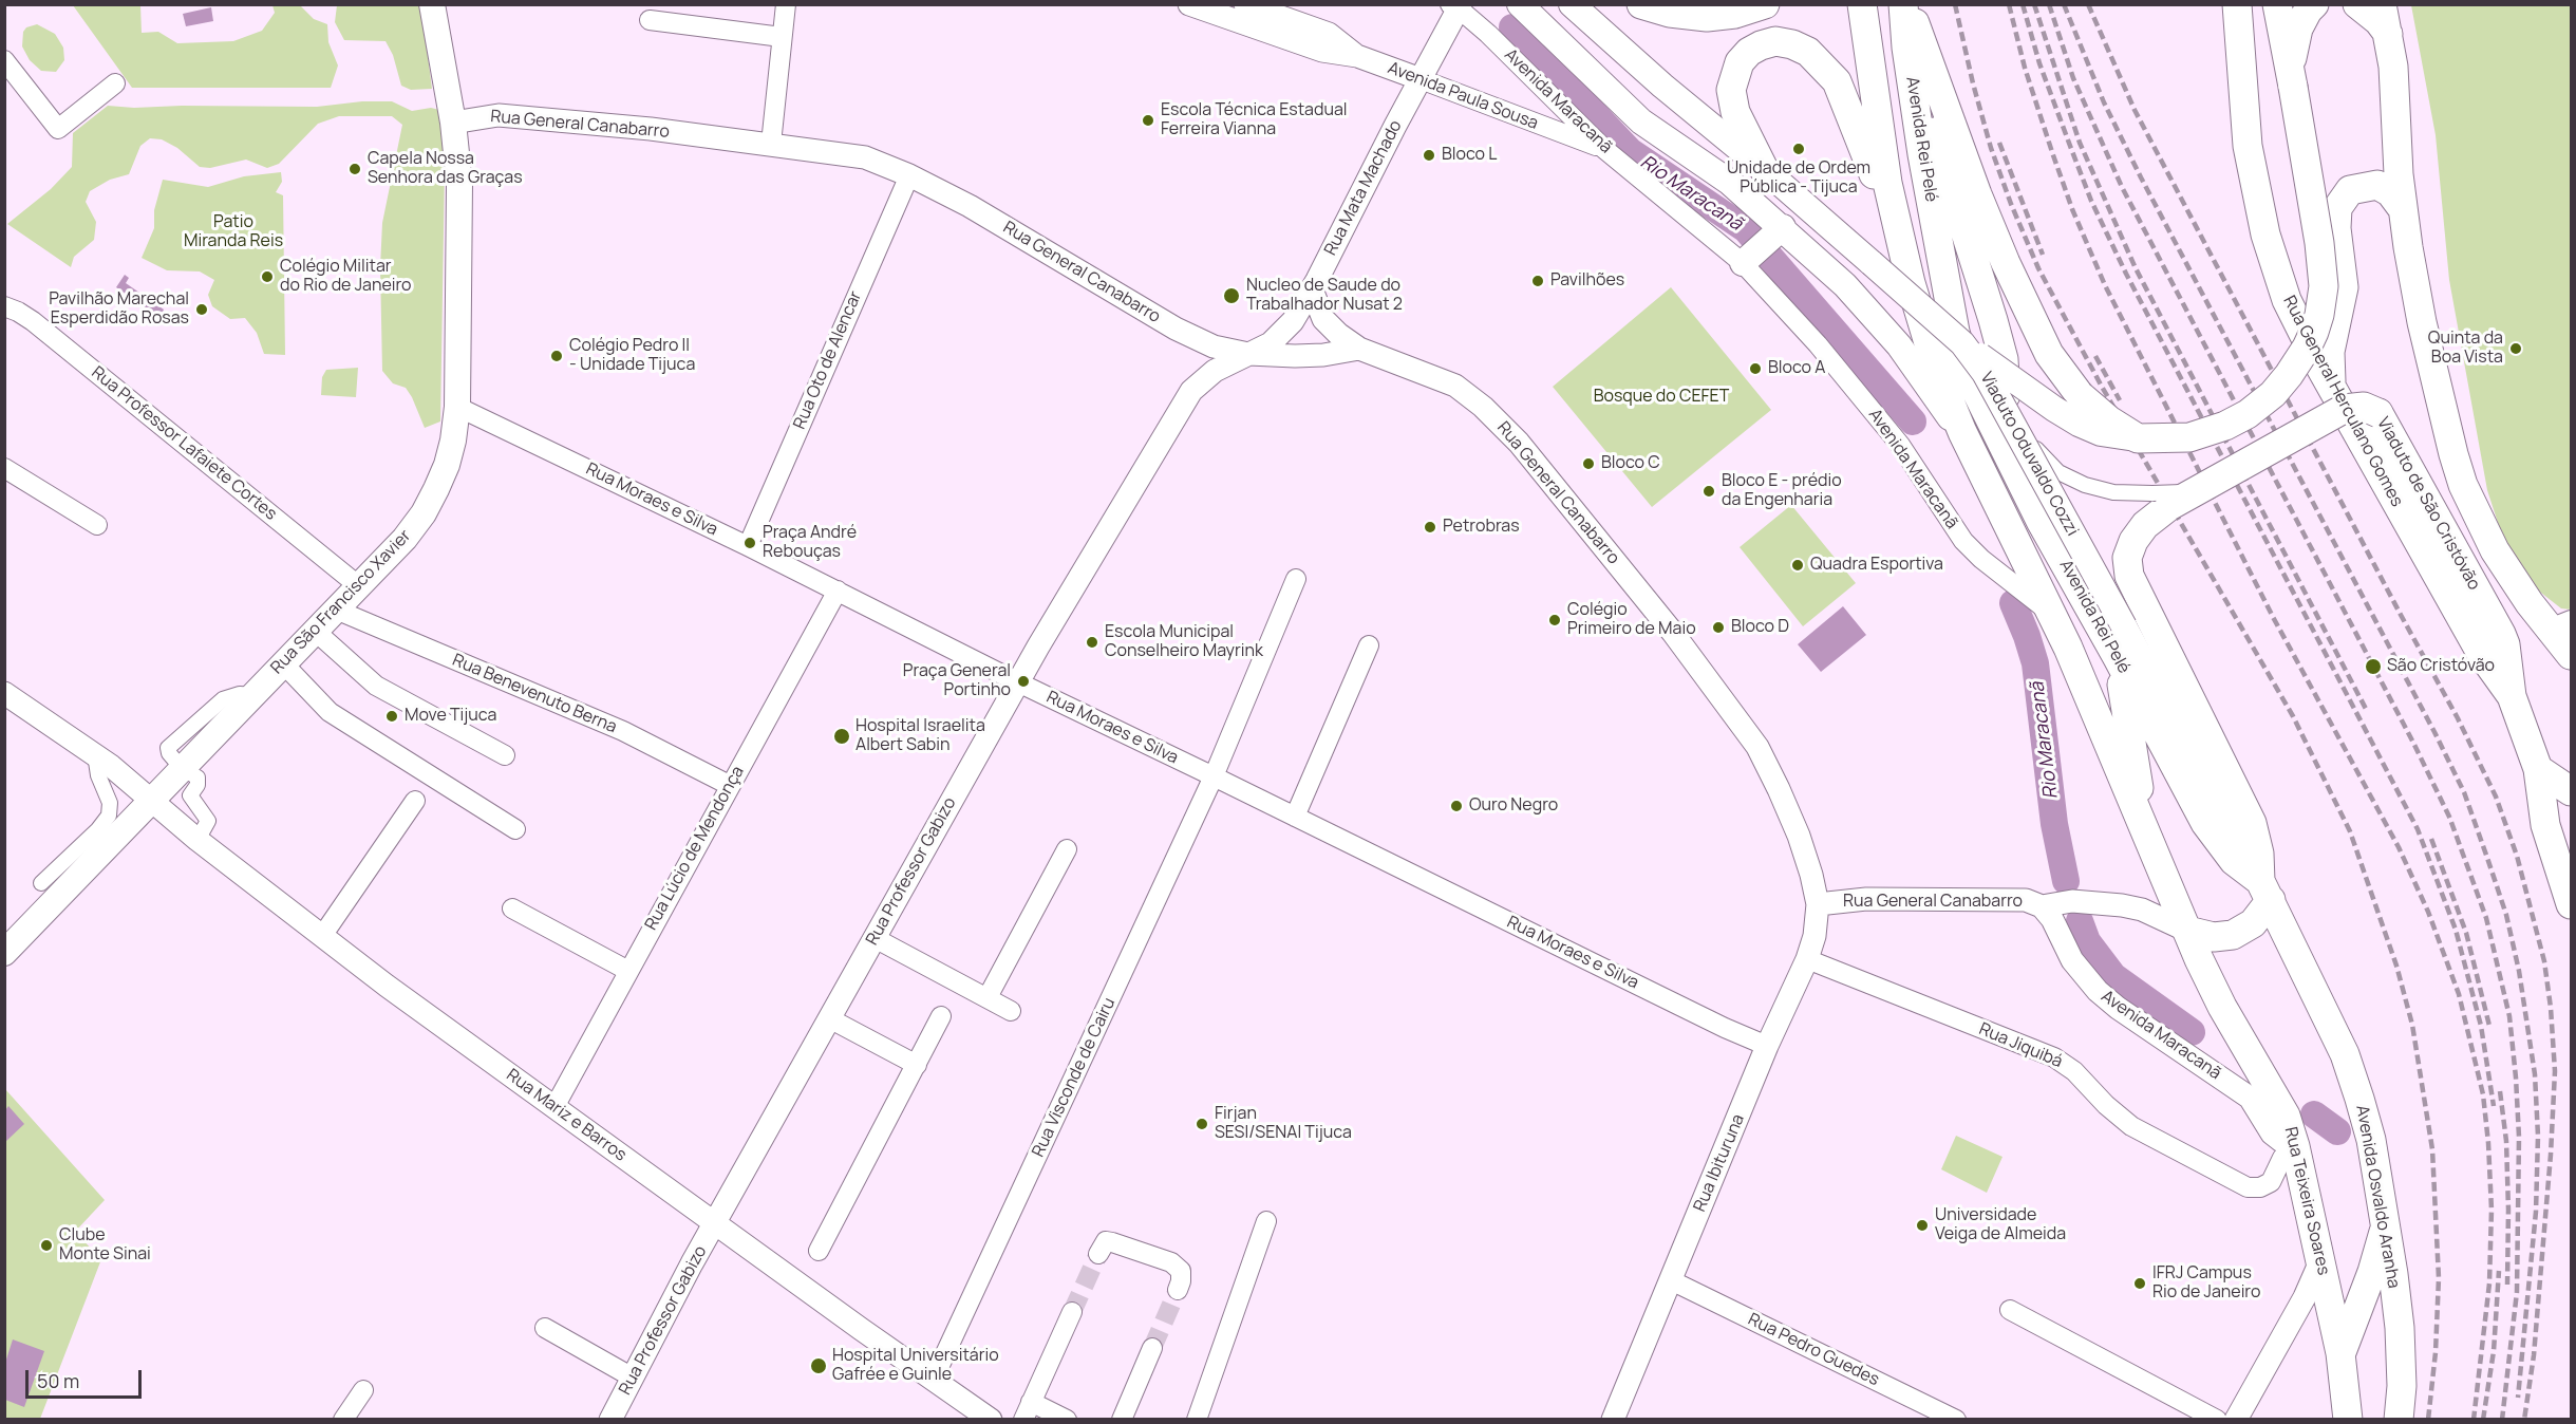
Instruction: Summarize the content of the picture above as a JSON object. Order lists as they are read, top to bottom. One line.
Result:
{"streets":{"main road":["Avenida Maracanã","Avenida Rei Pelé","Rua General Herculano Gomes","Viaduto Oduvaldo Cozzi","Viaduto de São Cristóvão","Rua São Francisco Xavier","Avenida Osvaldo Aranha","Rua Teixeira Soares"],"street":["Avenida Paula Sousa","Rua General Canabarro","Rua Mata Machado","Rua Oto de Alencar","Rua Professor Lafaiete Cortes","Rua Moraes e Silva","Rua Benevenuto Berna","Rua Lúcio de Mendonça","Rua Professor Gabizo","Rua Jiquibá","Rua Visconde de Cairu","Rua Mariz e Barros","Rua Ibituruna","Rua Pedro Guedes"]},"crossings":[["Avenida Paula Sousa","Avenida Maracanã"],["Avenida Paula Sousa","Rua Mata Machado"],["Avenida Maracanã","Rua General Canabarro"],["Avenida Maracanã","Avenida Rei Pelé"],["Avenida Maracanã","Rua Mata Machado"],["Avenida Maracanã","Rua Jiquibá"],["Avenida Maracanã","Rua Teixeira Soares"],["Rua General Canabarro","Avenida Rei Pelé"],["Rua General Canabarro","Rua Mata Machado"],["Rua General Canabarro","Rua Oto de Alencar"],["Rua General Canabarro","Rua São Francisco Xavier"],["Rua General Canabarro","Rua Professor Gabizo"],["Rua General Canabarro","Rua Ibituruna"],["Rua General Canabarro","Rua Teixeira Soares"],["Avenida Rei Pelé","Viaduto Oduvaldo Cozzi"],["Avenida Rei Pelé","Viaduto de São Cristóvão"],["Avenida Rei Pelé","Avenida Osvaldo Aranha"],["Avenida Rei Pelé","Rua Teixeira Soares"],["Rua Mata Machado","Rua Professor Gabizo"],["Rua Oto de Alencar","Rua Moraes e Silva"],["Rua General Herculano Gomes","Viaduto de São Cristóvão"],["Rua Professor Lafaiete Cortes","Rua São Francisco Xavier"],["Viaduto Oduvaldo Cozzi","Viaduto de São Cristóvão"],["Viaduto Oduvaldo Cozzi","Avenida Osvaldo Aranha"],["Rua Moraes e Silva","Rua São Francisco Xavier"],["Rua Moraes e Silva","Rua Lúcio de Mendonça"],["Rua Moraes e Silva","Rua Professor Gabizo"],["Rua Moraes e Silva","Rua Visconde de Cairu"],["Rua Moraes e Silva","Rua Ibituruna"],["Viaduto de São Cristóvão","Avenida Osvaldo Aranha"],["Rua São Francisco Xavier","Rua Benevenuto Berna"],["Rua São Francisco Xavier","Rua Mariz e Barros"],["Rua Benevenuto Berna","Rua Lúcio de Mendonça"],["Rua Lúcio de Mendonça","Rua Mariz e Barros"],["Rua Professor Gabizo","Rua Mariz e Barros"],["Rua Jiquibá","Rua Ibituruna"],["Rua Jiquibá","Rua Teixeira Soares"],["Rua Visconde de Cairu","Rua Mariz e Barros"],["Rua Ibituruna","Rua Pedro Guedes"]],"water":["Rio Maracanã"],"parks":["Patio Miranda Reis","Bosque do CEFET"],"places":["Escola Técnica Estadual Ferreira Vianna","Unidade de Ordem Pública - Tijuca","Bloco L","Capela Nossa Senhora das Graças","Colégio Militar do Rio de Janeiro","Pavilhões","Nucleo de Saude do Trabalhador Nusat 2","Pavilhão Marechal Esperdidão Rosas","Quinta da Boa Vista","Colégio Pedro II - Unidade Tijuca","Bloco A","Bloco C","Bloco E - prédio da Engenharia","Petrobras","Praça André Rebouças","Quadra Esportiva","Colégio Primeiro de Maio","Bloco D","Escola Municipal Conselheiro Mayrink","São Cristóvão","Praça General Portinho","Move Tijuca","Hospital Israelita Albert Sabin","Ouro Negro","Firjan SESI/SENAI Tijuca","Universidade Veiga de Almeida","Clube Monte Sinai","IFRJ Campus Rio de Janeiro","Hospital Universitário Gafrée e Guinle"],"scale_bar":"50 m"}
